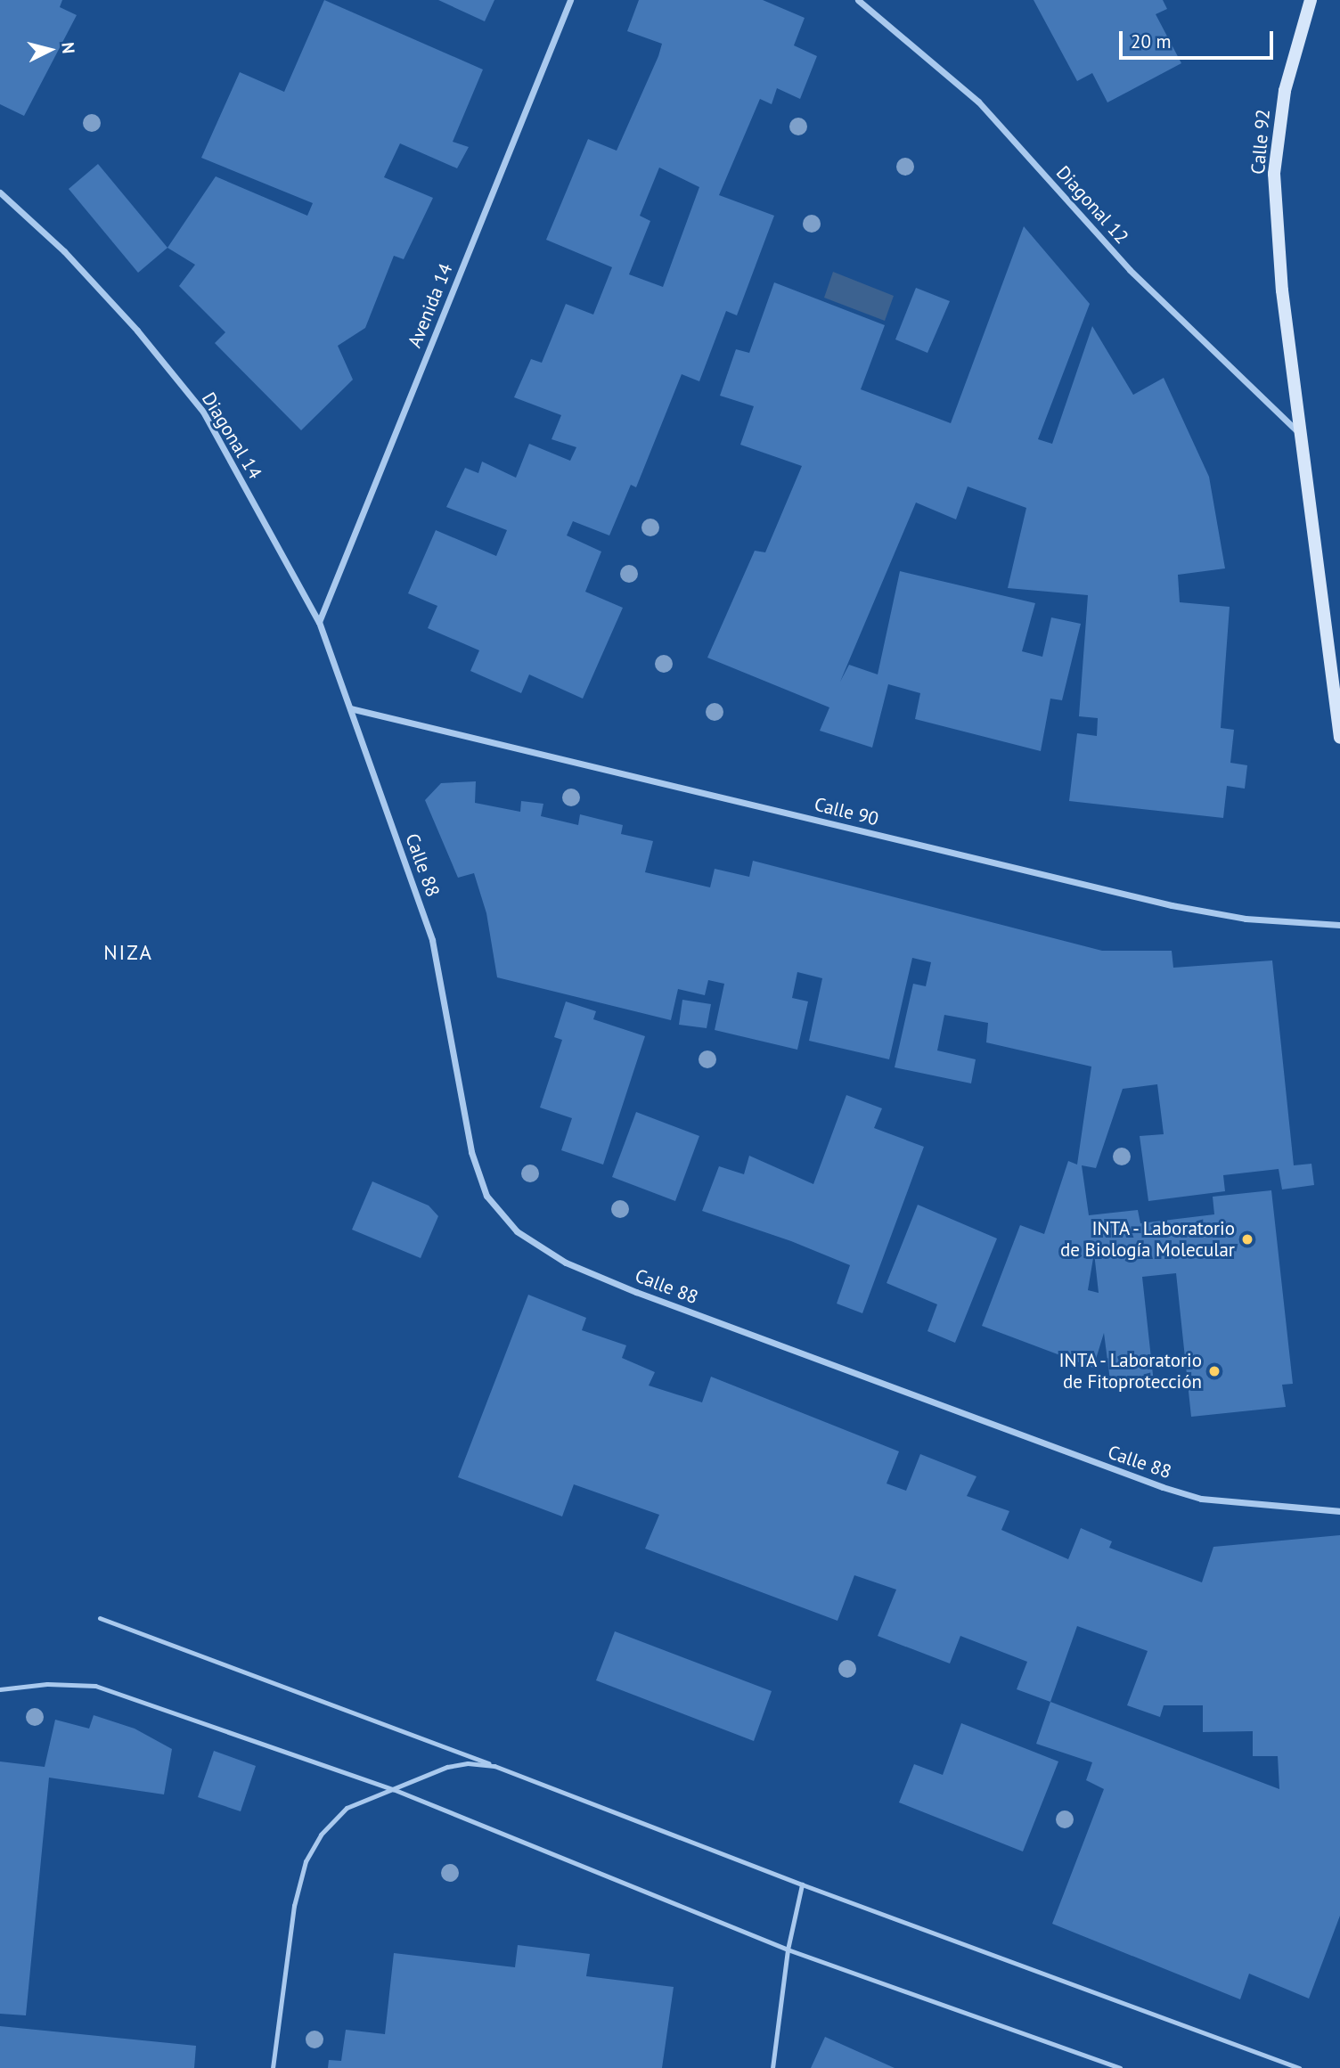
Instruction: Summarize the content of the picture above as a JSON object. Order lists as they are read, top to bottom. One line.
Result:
{"streets":{"main road":["Calle 92"],"street":["Diagonal 12","Avenida 14","Diagonal 14","Calle 90","Calle 88"]},"crossings":[["Calle 92","Diagonal 12"],["Avenida 14","Diagonal 14"],["Diagonal 14","Calle 90"],["Diagonal 14","Calle 88"],["Calle 90","Calle 88"]],"districts":["NIZA"],"places":["INTA - Laboratorio de Biología Molecular","INTA - Laboratorio de Fitoprotección"],"scale_bar":"20 m","north":"right"}
